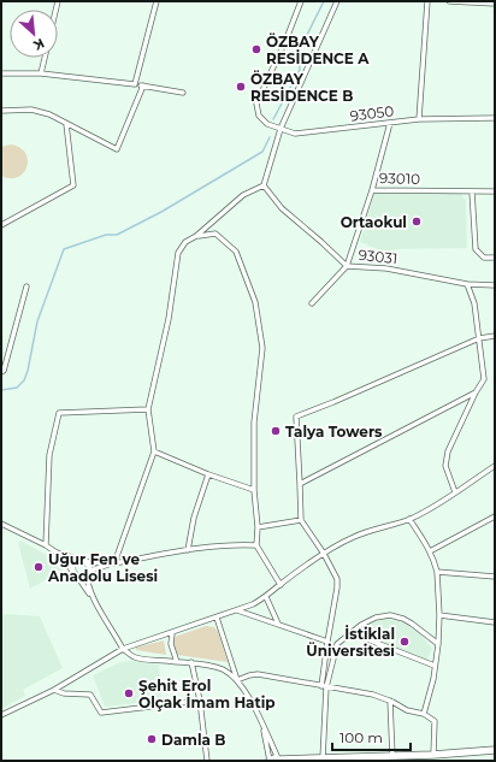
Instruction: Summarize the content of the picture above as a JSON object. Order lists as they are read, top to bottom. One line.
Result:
{"streets":{"street":["93050","93010","93031"]},"crossings":[["93050","93010"]],"places":["ÖZBAY RESİDENCE A","ÖZBAY RESİDENCE B","Ortaokul","Talya Towers","Uğur Fen ve Anadolu Lisesi","İstiklal Üniversitesi","Şehit Erol Olçak İmam Hatip","Damla B"],"scale_bar":"100 m","north":"bottom right"}
